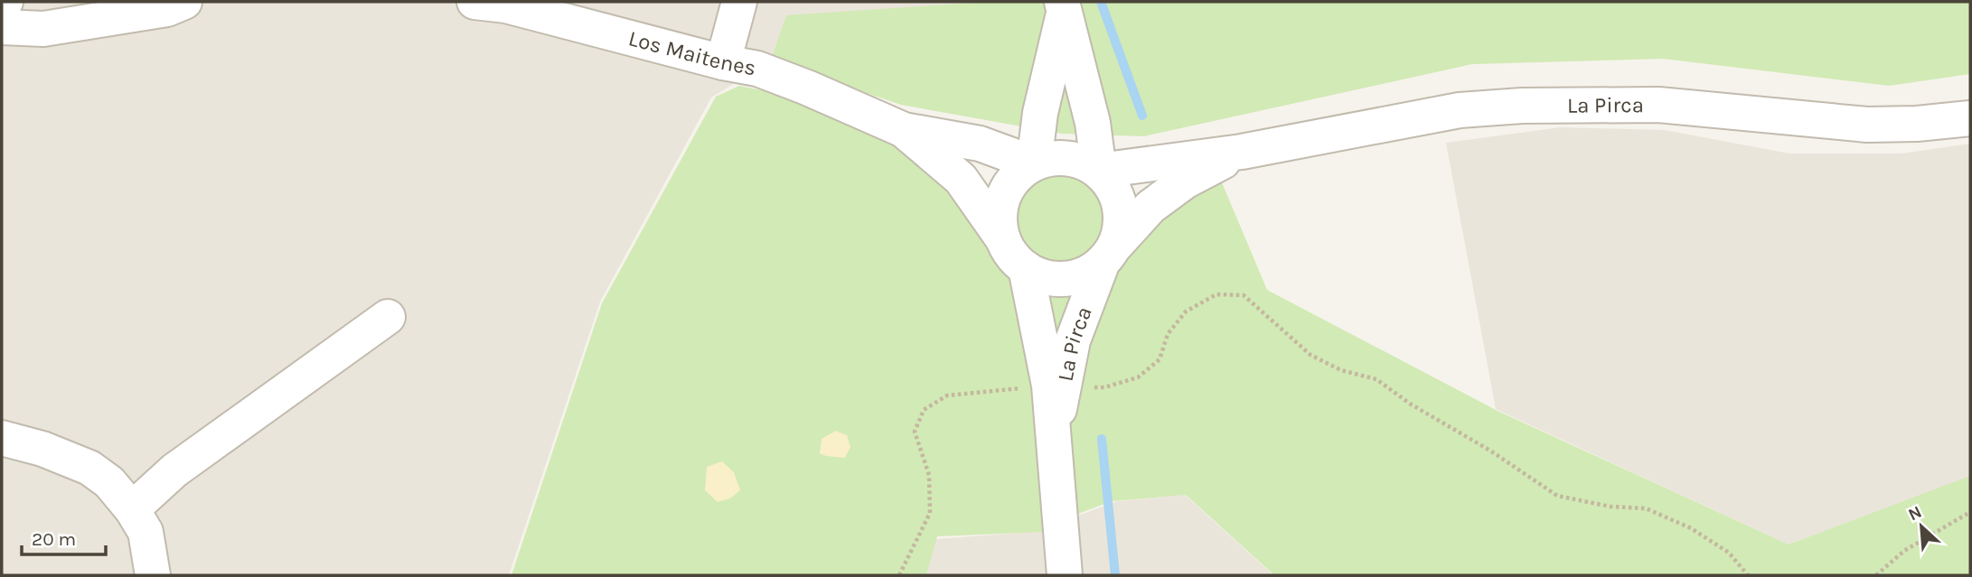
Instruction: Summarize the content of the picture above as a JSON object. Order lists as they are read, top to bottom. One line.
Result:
{"streets":{"street":["Los Maitenes","La Pirca"]},"crossings":[["Los Maitenes","La Pirca"]],"scale_bar":"20 m","north":"top left"}
